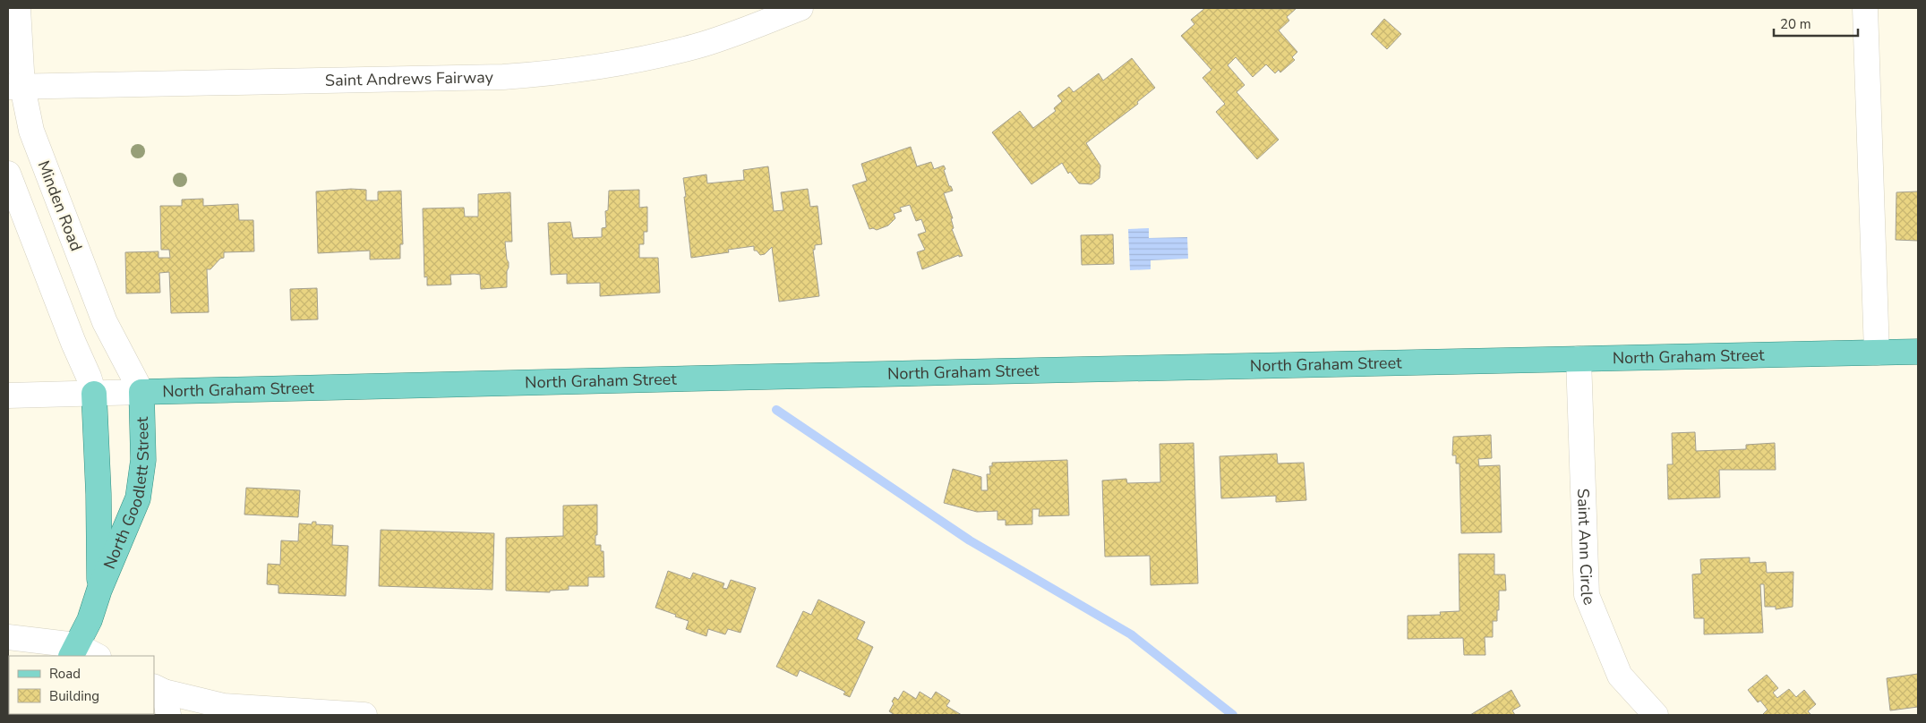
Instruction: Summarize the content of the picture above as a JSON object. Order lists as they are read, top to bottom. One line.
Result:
{"streets":{"main road":["North Graham Street","North Goodlett Street"],"street":["Saint Andrews Fairway","Minden Road","Saint Ann Circle"]},"crossings":[["Saint Andrews Fairway","Minden Road"],["Minden Road","North Graham Street"],["Minden Road","North Goodlett Street"],["North Graham Street","North Goodlett Street"],["North Graham Street","Saint Ann Circle"]],"legend":["Road","Building"],"scale_bar":"20 m"}
